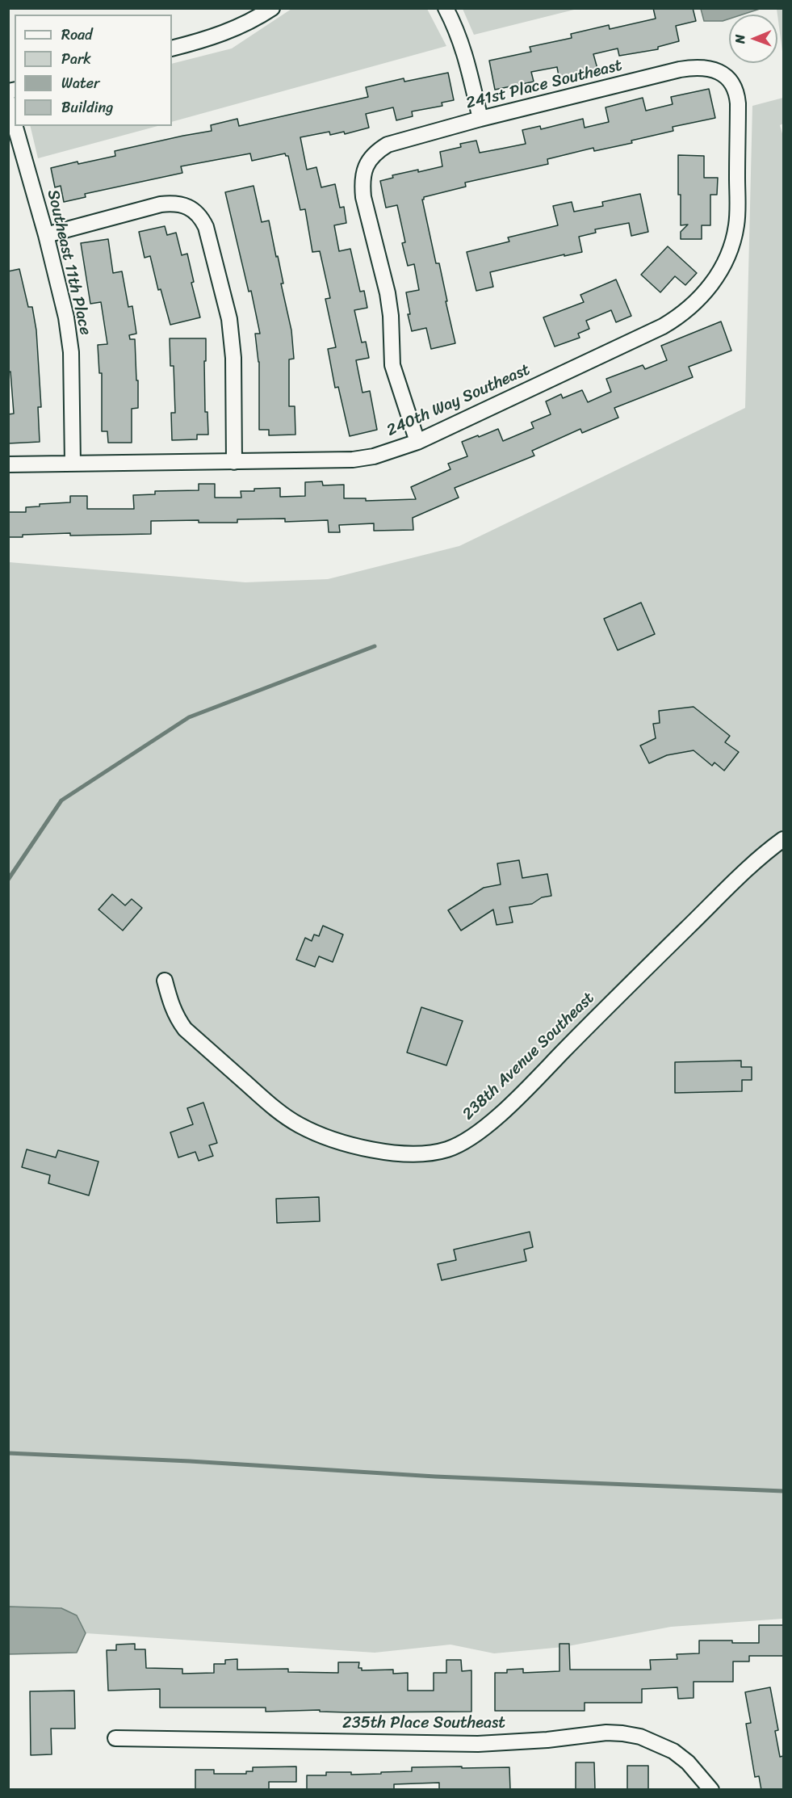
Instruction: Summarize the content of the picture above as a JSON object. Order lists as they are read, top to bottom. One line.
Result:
{"streets":{"street":["241st Place Southeast","Southeast 11th Place","240th Way Southeast","238th Avenue Southeast","235th Place Southeast"]},"crossings":[["241st Place Southeast","240th Way Southeast"],["Southeast 11th Place","240th Way Southeast"]],"legend":["Road","Park","Water","Building"],"north":"left"}
